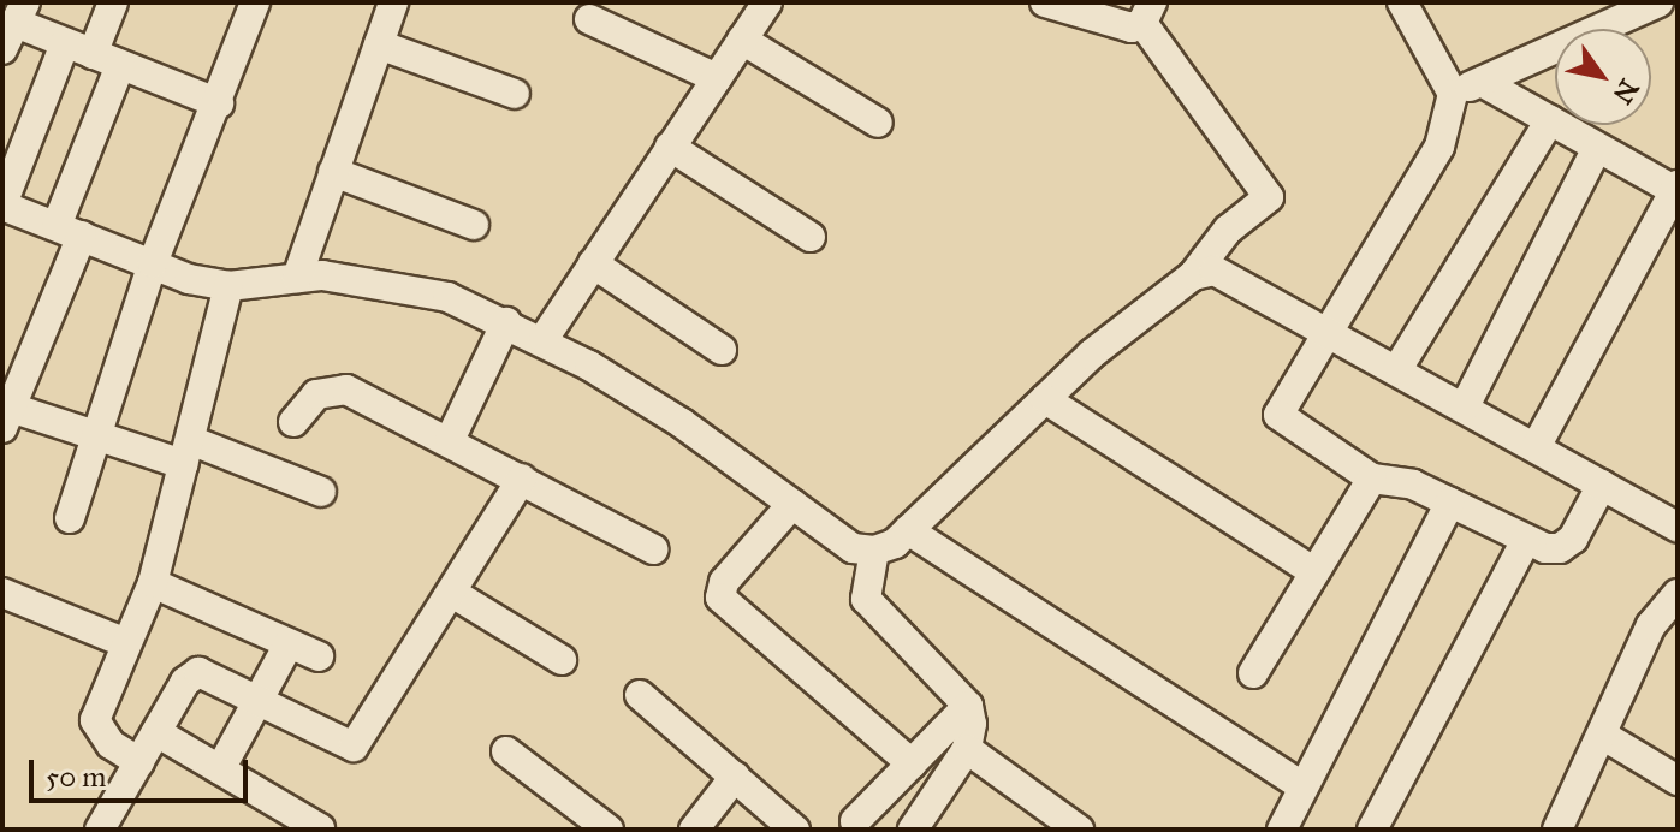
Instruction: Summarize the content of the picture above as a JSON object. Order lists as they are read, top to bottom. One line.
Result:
{"scale_bar":"50 m","north":"bottom right"}
